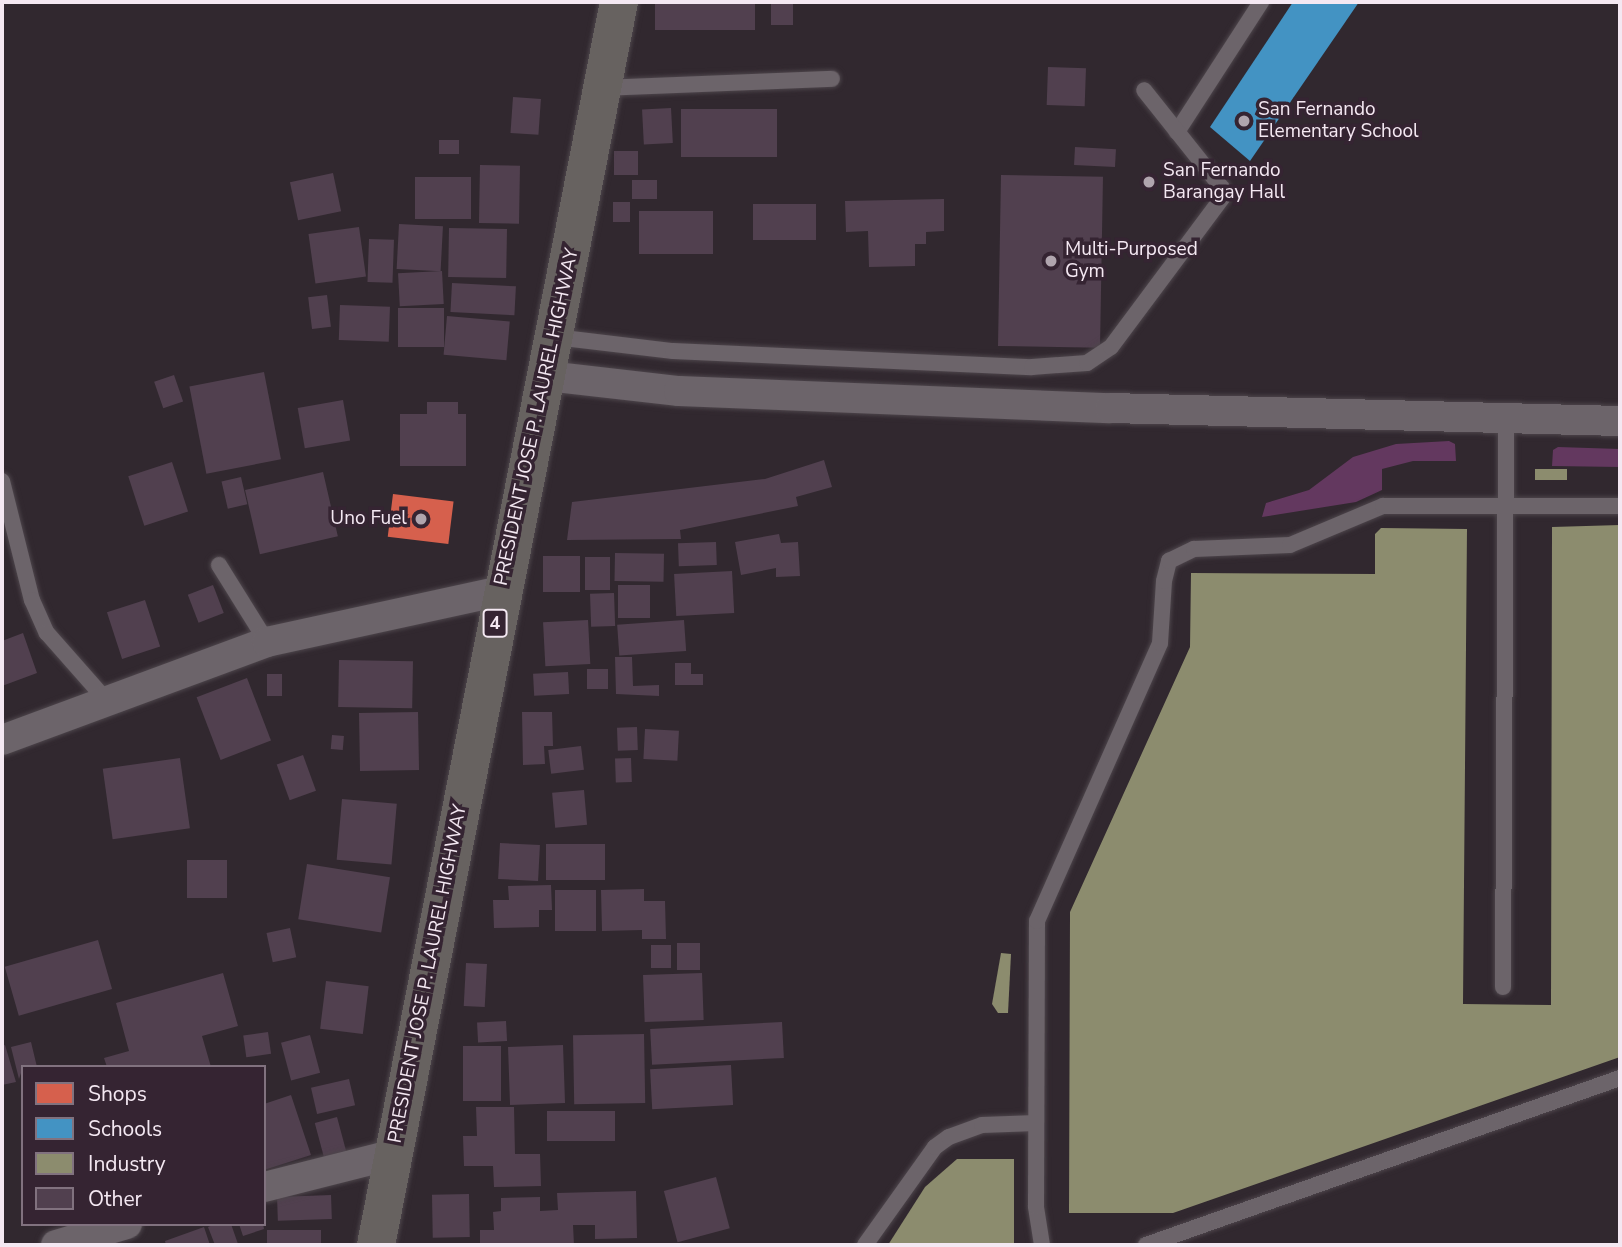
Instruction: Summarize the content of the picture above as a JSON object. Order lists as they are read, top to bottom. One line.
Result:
{"streets":{"highway":["PRESIDENT JOSE P. LAUREL HIGHWAY","4"]},"places":["San Fernando Elementary School","San Fernando Barangay Hall","Multi-Purposed Gym","Uno Fuel"],"legend":["Shops","Schools","Industry","Other"]}
